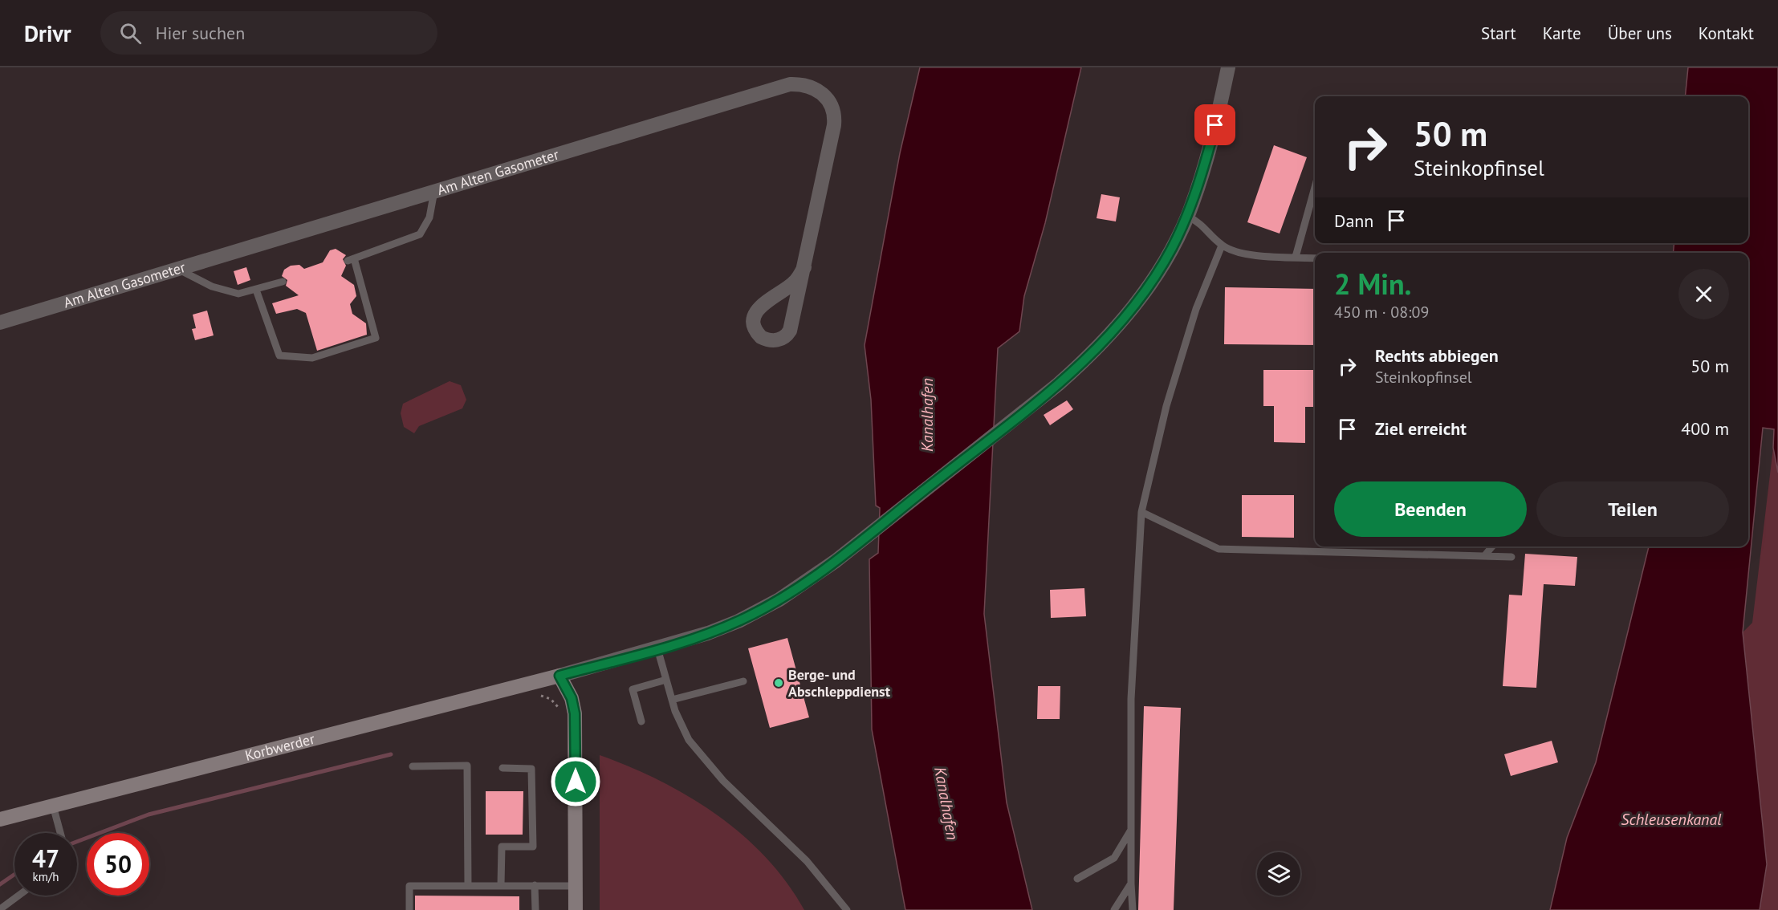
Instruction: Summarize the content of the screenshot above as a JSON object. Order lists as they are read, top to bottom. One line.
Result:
{"streets":{"main road":["Korbwerder"],"street":["Am Alten Gasometer"]},"water":["Kanalhafen","Schleusenkanal"],"places":["Berge- und Abschleppdienst"],"page":{"header":"Drivr","search":"Hier suchen","nav":["Start","Karte","Über uns","Kontakt"],"turn":["50 m","Steinkopfinsel"],"then":"Dann","heading":["2 Min.","450 m · 08:09"],"list":[{"name":"Rechts abbiegen","note":"Steinkopfinsel","value":"50 m"},{"name":"Ziel erreicht","value":"400 m"}],"buttons":["Beenden","Teilen"],"speed":"47 km/h","limit":"50"}}
